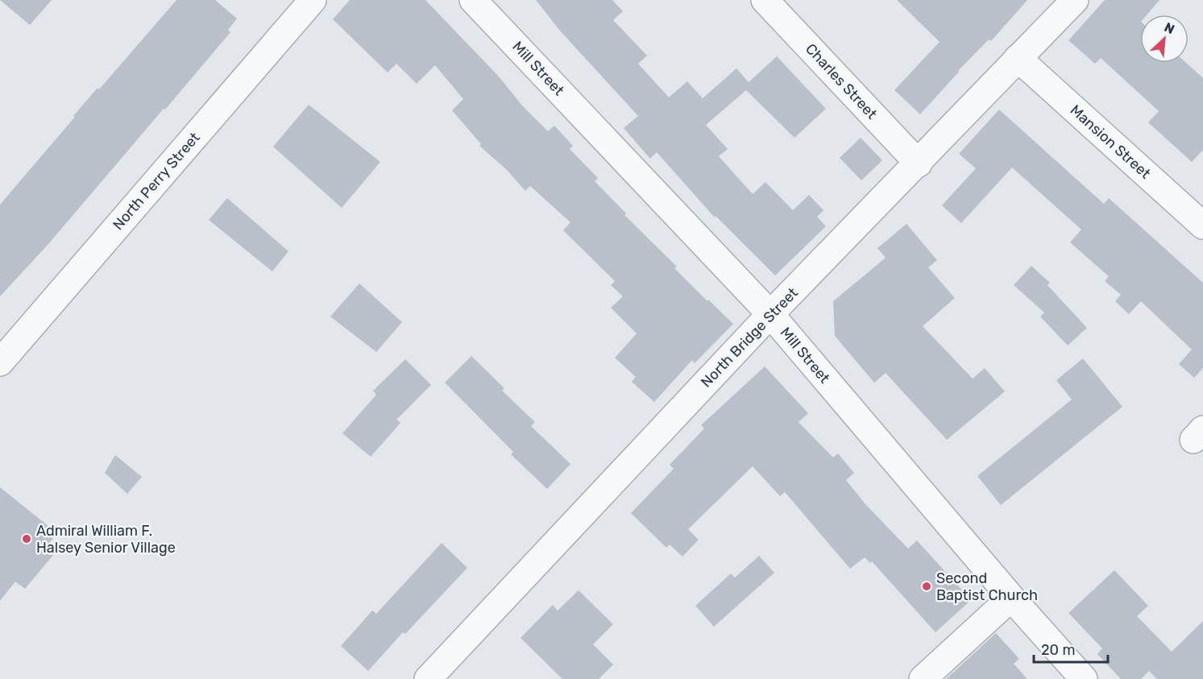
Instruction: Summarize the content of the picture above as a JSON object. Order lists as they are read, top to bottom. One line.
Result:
{"streets":{"street":["Mill Street","Charles Street","Mansion Street","North Perry Street","North Bridge Street"]},"crossings":[["Mill Street","North Bridge Street"],["Charles Street","North Bridge Street"],["Mansion Street","North Bridge Street"]],"places":["Admiral William F. Halsey Senior Village","Second Baptist Church"],"scale_bar":"20 m","north":"top right"}
